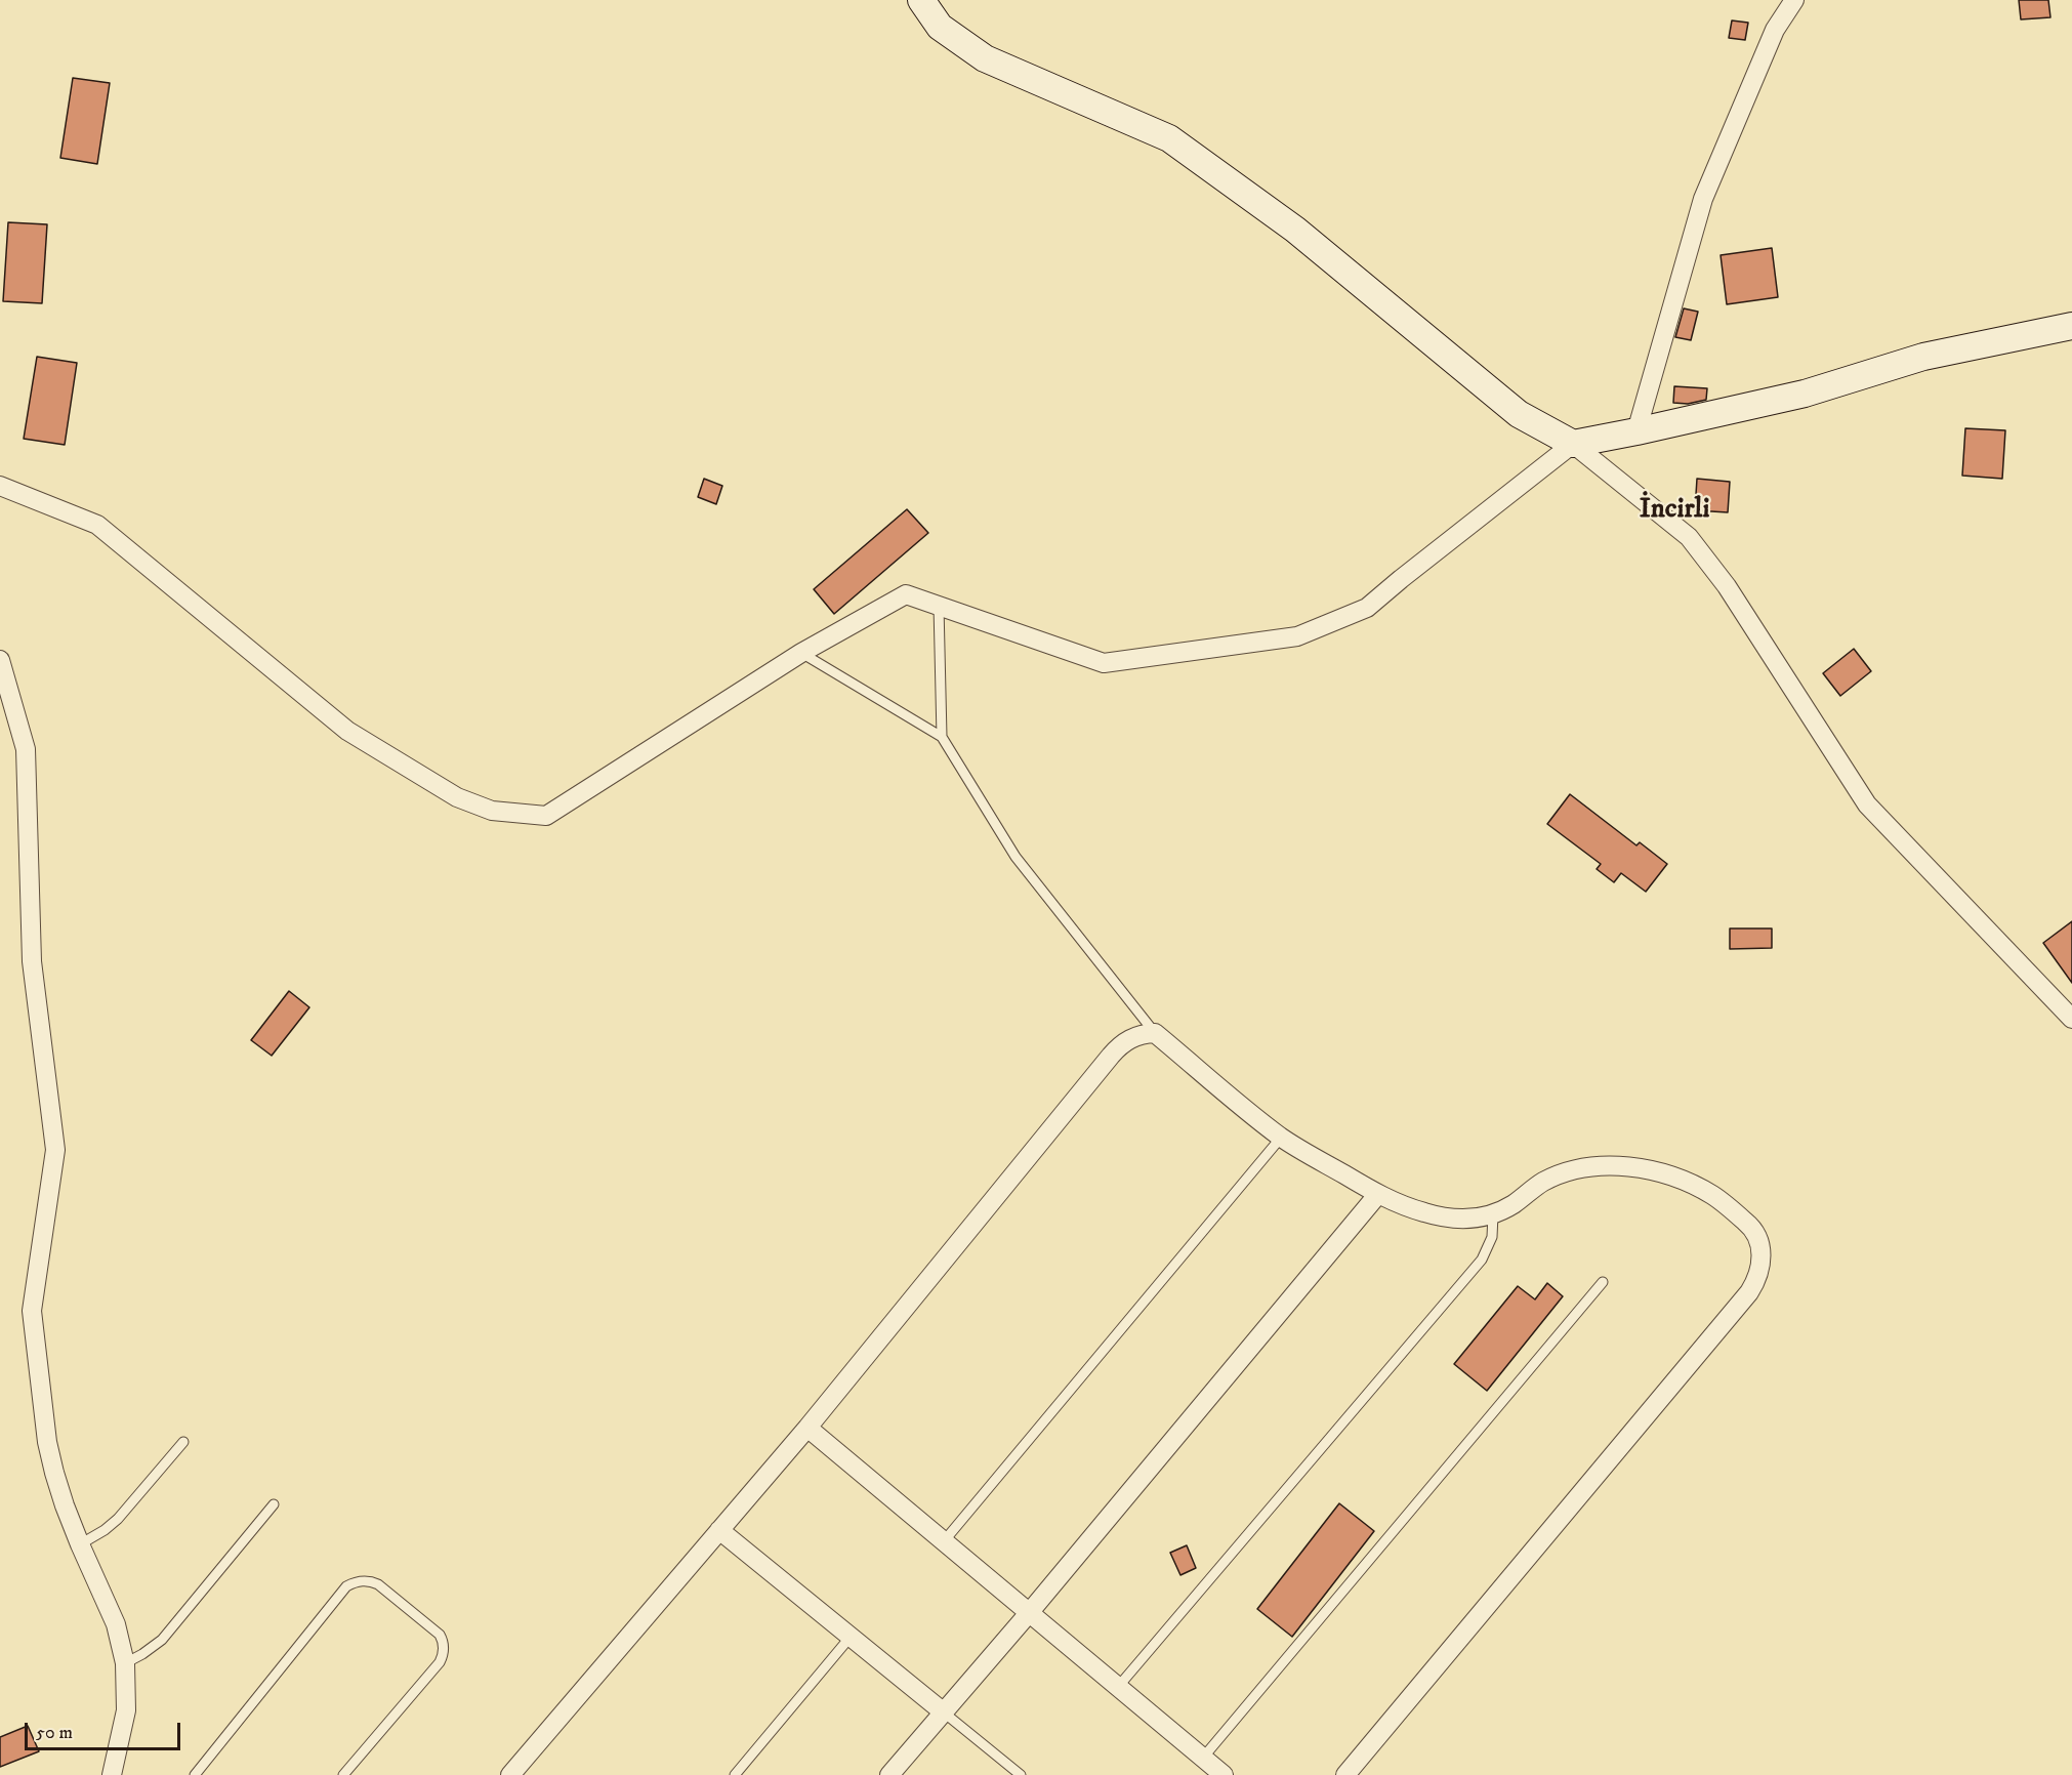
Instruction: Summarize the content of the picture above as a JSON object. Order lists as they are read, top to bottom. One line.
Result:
{"districts":["İncirli"],"scale_bar":"50 m"}
